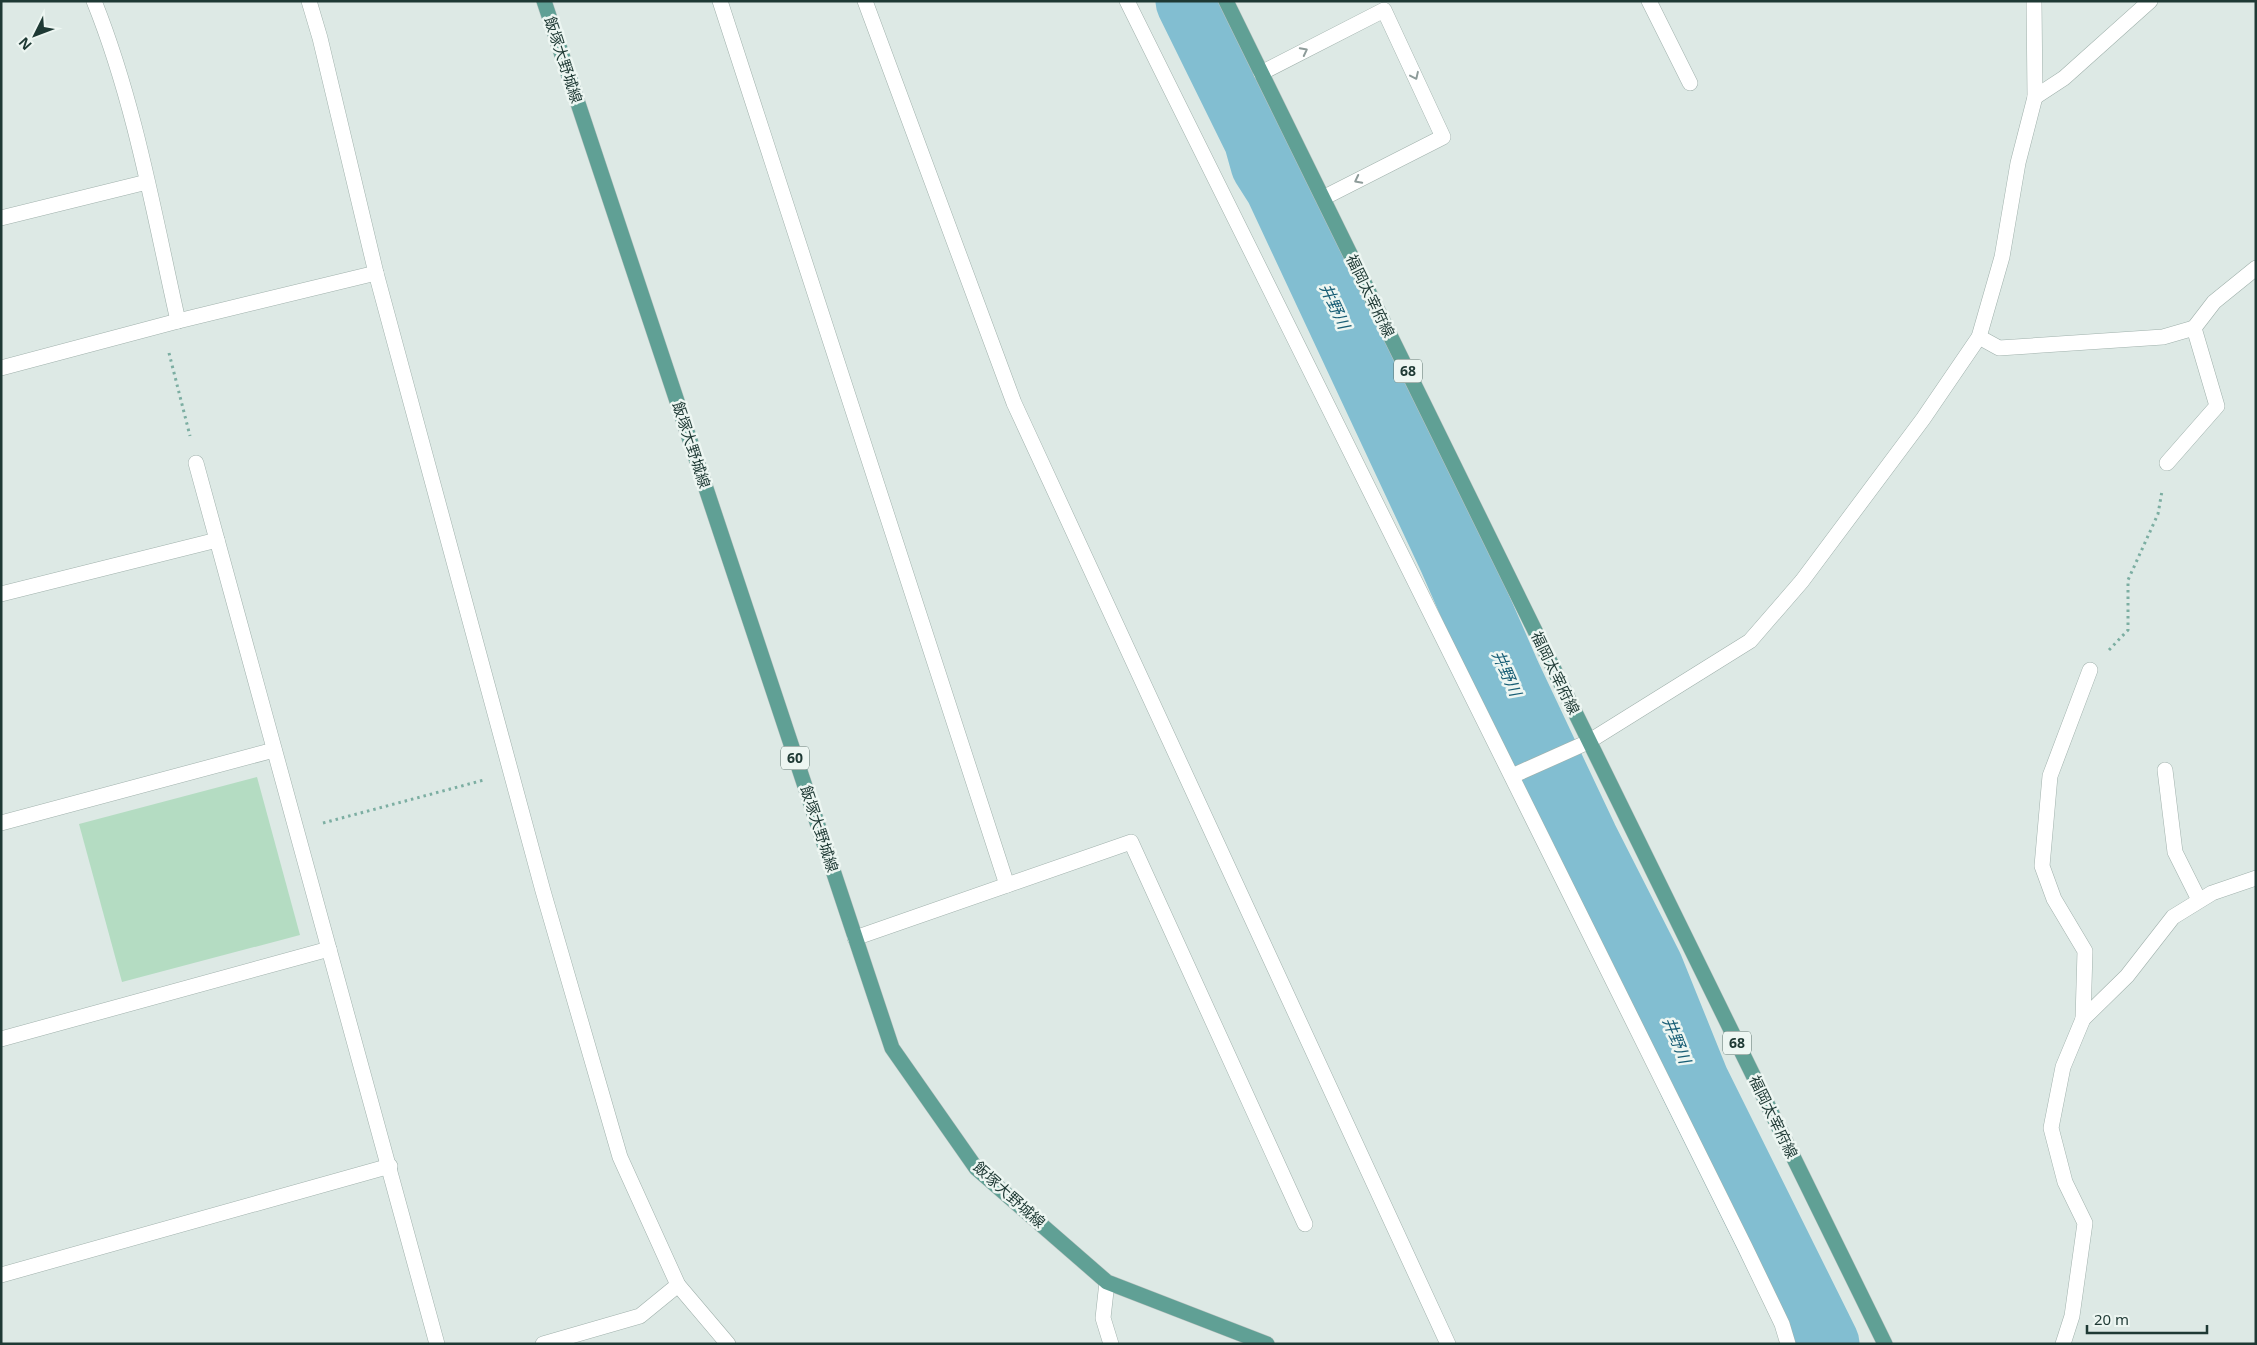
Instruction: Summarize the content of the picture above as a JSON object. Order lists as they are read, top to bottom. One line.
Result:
{"streets":{"main road":["飯塚大野城線","福岡太宰府線","68","60"]},"water":["井野川"],"scale_bar":"20 m","north":"bottom left"}
